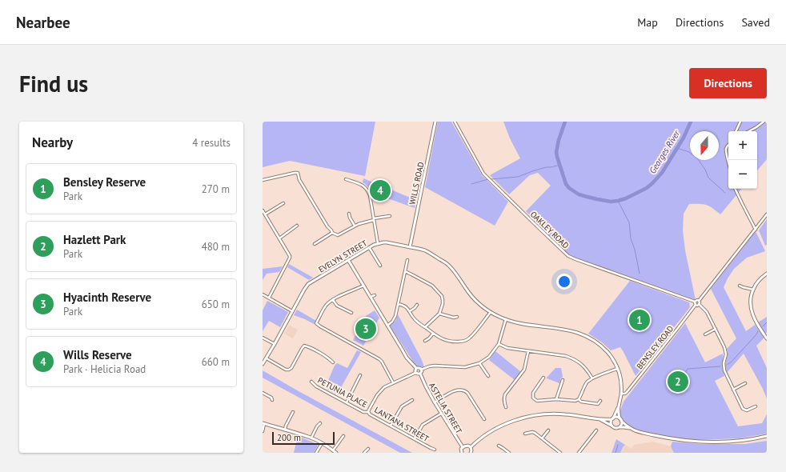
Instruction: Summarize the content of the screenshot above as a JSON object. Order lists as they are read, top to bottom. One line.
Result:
{"streets":{"street":["WILLS ROAD","OAKLEY ROAD","EVELYN STREET","BENSLEY ROAD","PETUNIA PLACE","ASTELIA STREET","LANTANA STREET"]},"crossings":[["WILLS ROAD","EVELYN STREET"],["OAKLEY ROAD","BENSLEY ROAD"],["EVELYN STREET","BENSLEY ROAD"],["PETUNIA PLACE","LANTANA STREET"],["ASTELIA STREET","LANTANA STREET"]],"water":["Georges River"],"scale_bar":"200 m","north":"bottom","page":{"header":"Nearbee","nav":["Map","Directions","Saved"],"buttons":"Directions","title":"Find us","heading":["Nearby","4 results"],"map_buttons":["+","−"],"list":[{"mark":"1","name":"Bensley Reserve","note":"Park","value":"270 m"},{"mark":"2","name":"Hazlett Park","note":"Park","value":"480 m"},{"mark":"3","name":"Hyacinth Reserve","note":"Park","value":"650 m"},{"mark":"4","name":"Wills Reserve","note":"Park · Helicia Road","value":"660 m"}],"pins":["4","1","3","2"],"scale":"200 m"}}
